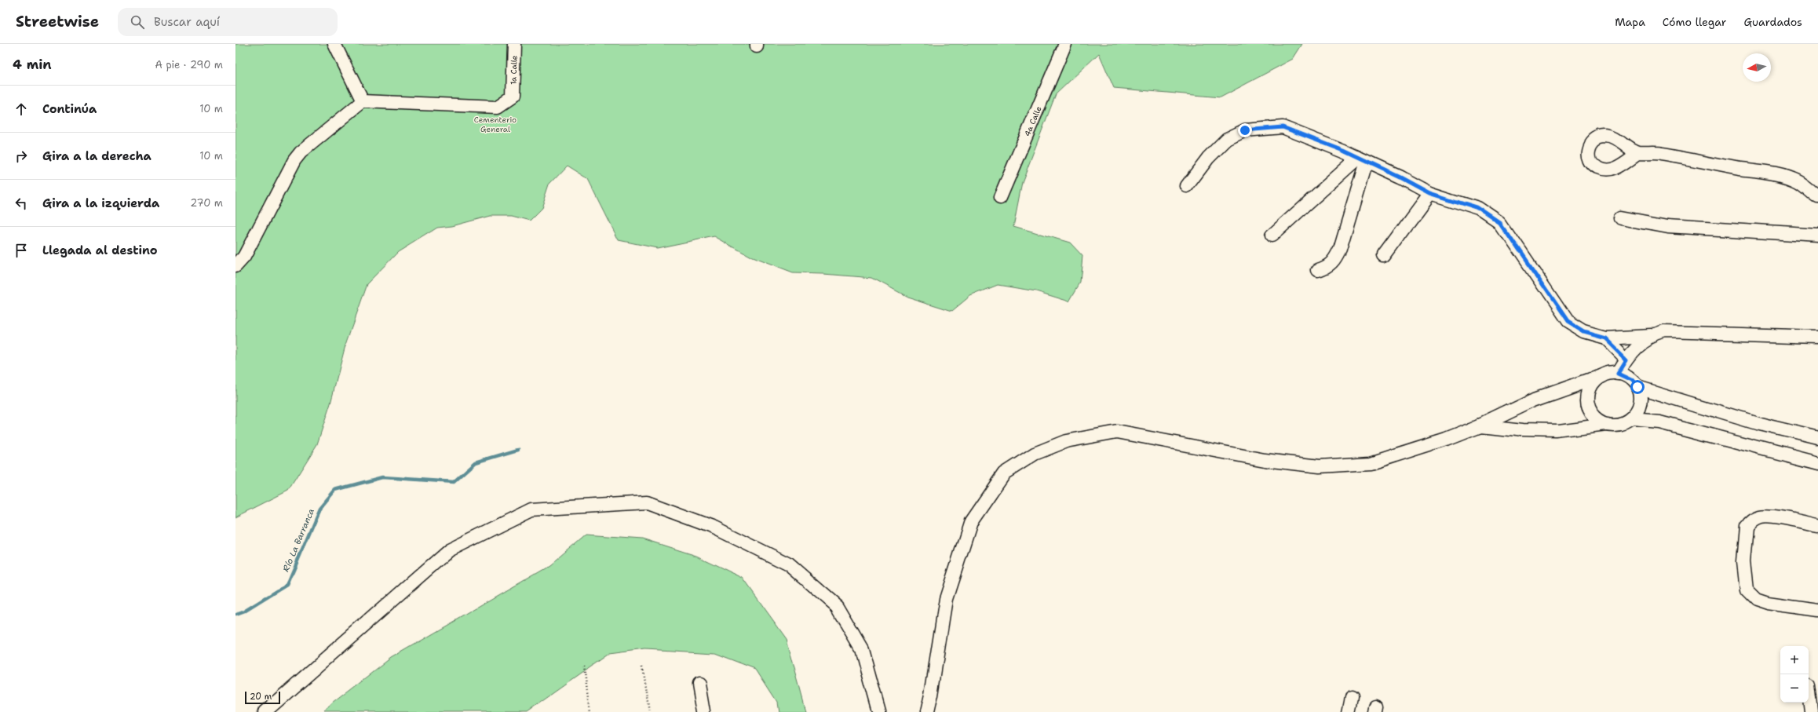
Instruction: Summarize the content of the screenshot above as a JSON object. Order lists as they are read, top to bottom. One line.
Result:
{"streets":{"street":["1a Calle","4a Calle"]},"water":["Río La Barranca"],"parks":["Cementerio General"],"scale_bar":"20 m","north":"left","page":{"header":"Streetwise","search":"Buscar aquí","nav":["Mapa","Cómo llegar","Guardados"],"heading":["4 min","A pie · 290 m"],"list":[["Continúa","10 m"],["Gira a la derecha","10 m"],["Gira a la izquierda","270 m"],"Llegada al destino"],"map_buttons":["+","−"],"scale":"20 m"}}
